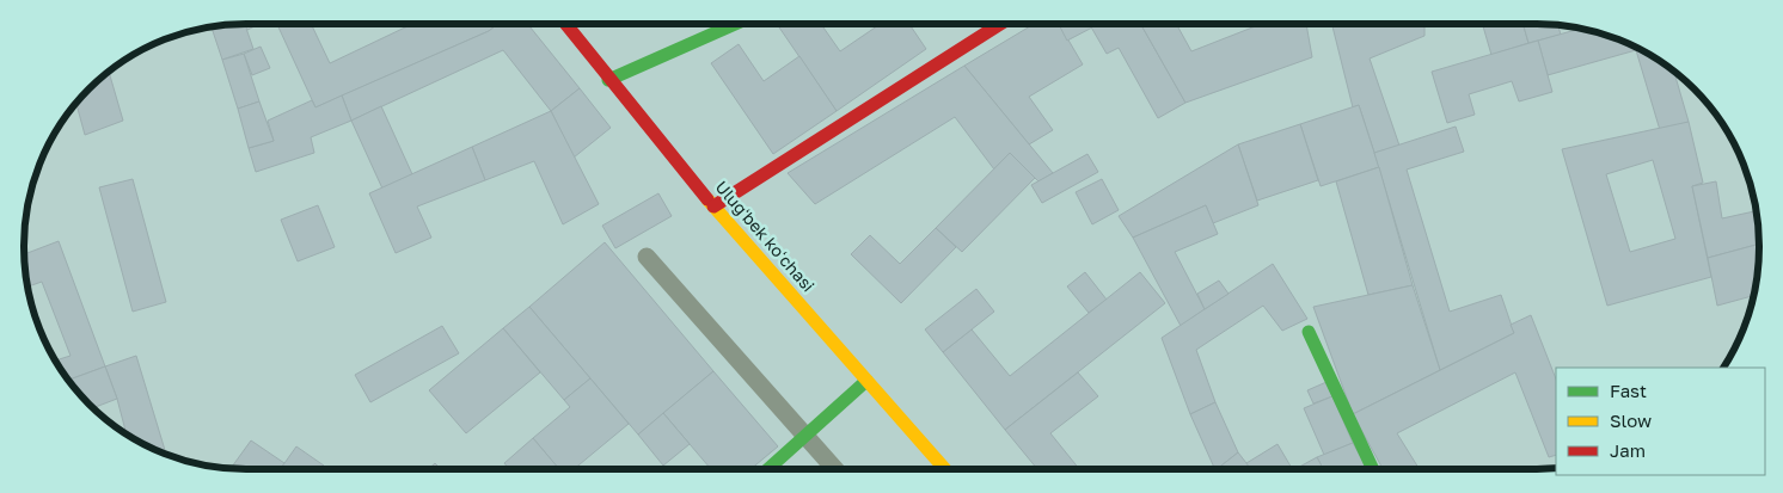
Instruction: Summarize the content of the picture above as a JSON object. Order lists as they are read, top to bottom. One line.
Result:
{"streets":{"street":["Ulugʻbek koʻchasi"]},"legend":["Fast","Slow","Jam"]}
